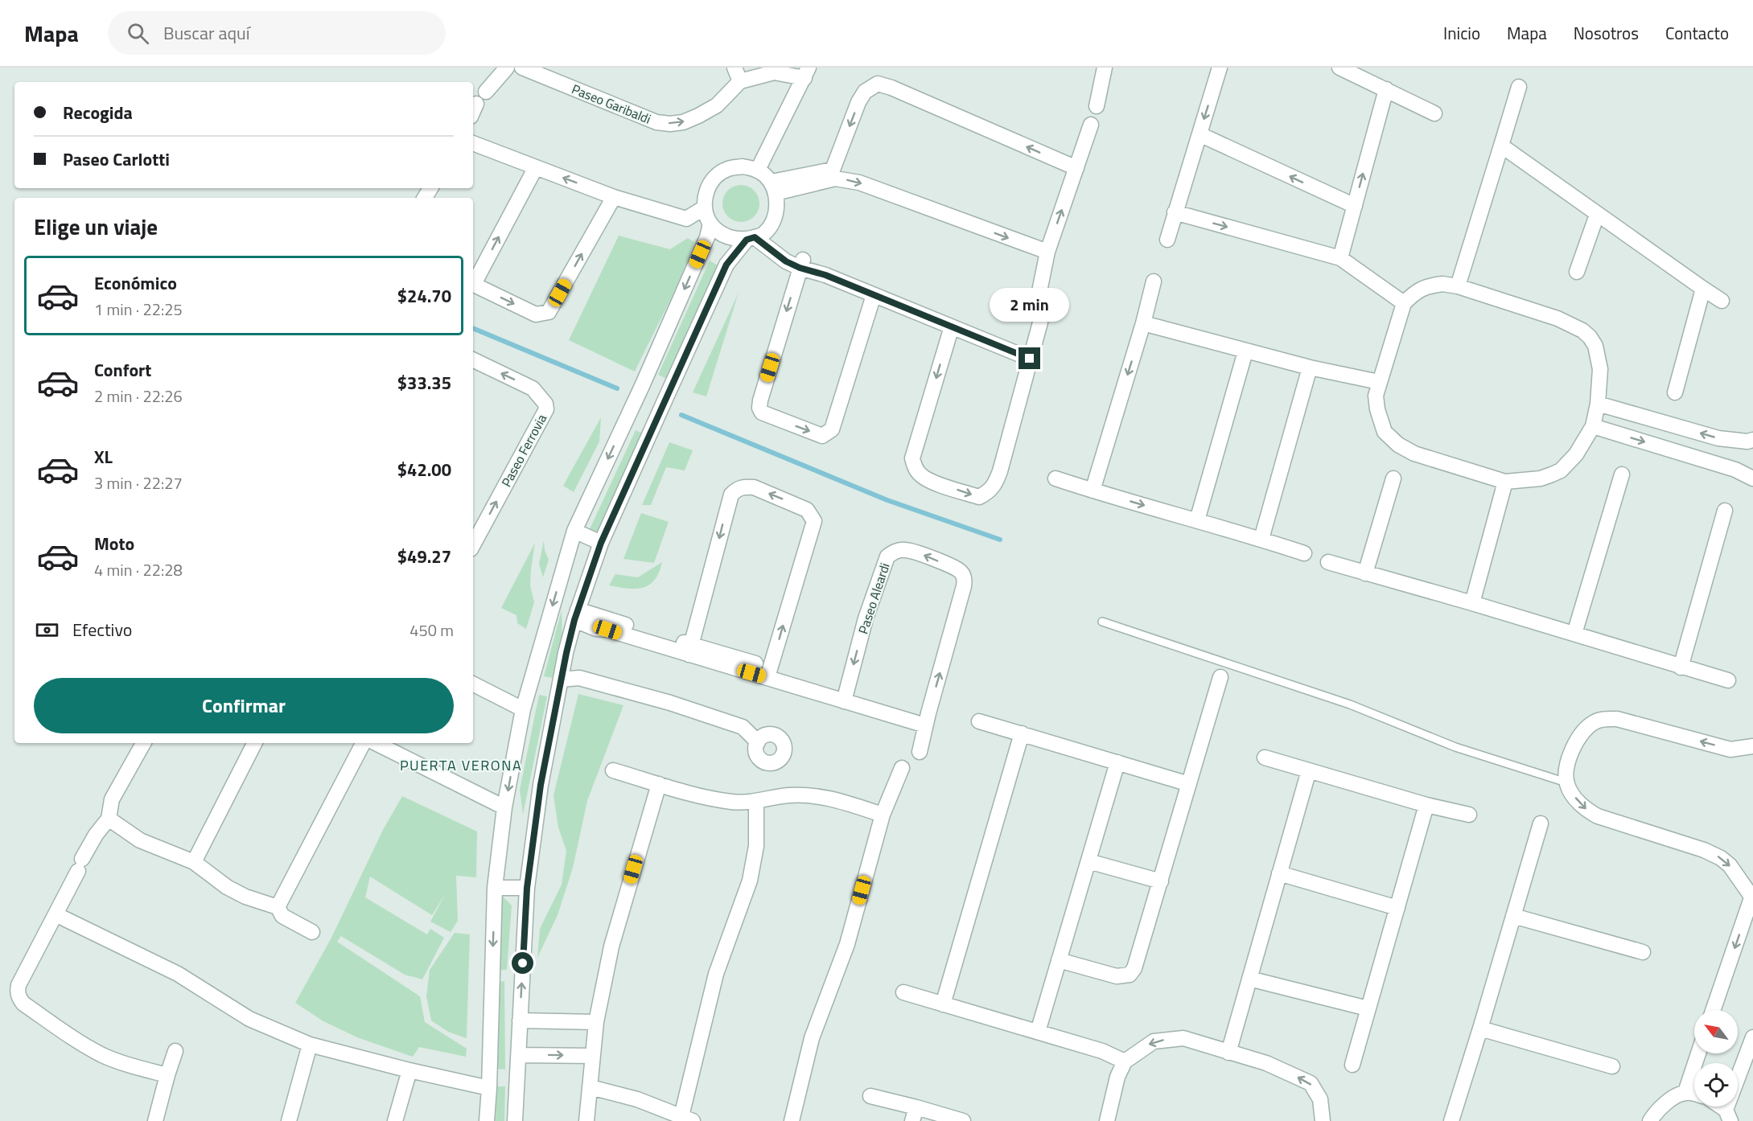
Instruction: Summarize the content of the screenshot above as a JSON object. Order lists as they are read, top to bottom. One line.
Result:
{"streets":{"street":["Paseo Garibaldi","Paseo Ferrovia","Paseo Aleardi"]},"districts":["PUERTA VERONA"],"north":"top left","page":{"header":"Mapa","search":"Buscar aquí","nav":["Inicio","Mapa","Nosotros","Contacto"],"banner":["Recogida","Paseo Carlotti"],"heading":"Elige un viaje","list":[{"name":"Económico","note":"1 min · 22:25","value":"$24.70"},{"name":"Confort","note":"2 min · 22:26","value":"$33.35"},{"name":"XL","note":"3 min · 22:27","value":"$42.00"},{"name":"Moto","note":"4 min · 22:28","value":"$49.27"}],"bubble":"2 min","pay":["Efectivo","450 m"],"buttons":"Confirmar"}}
